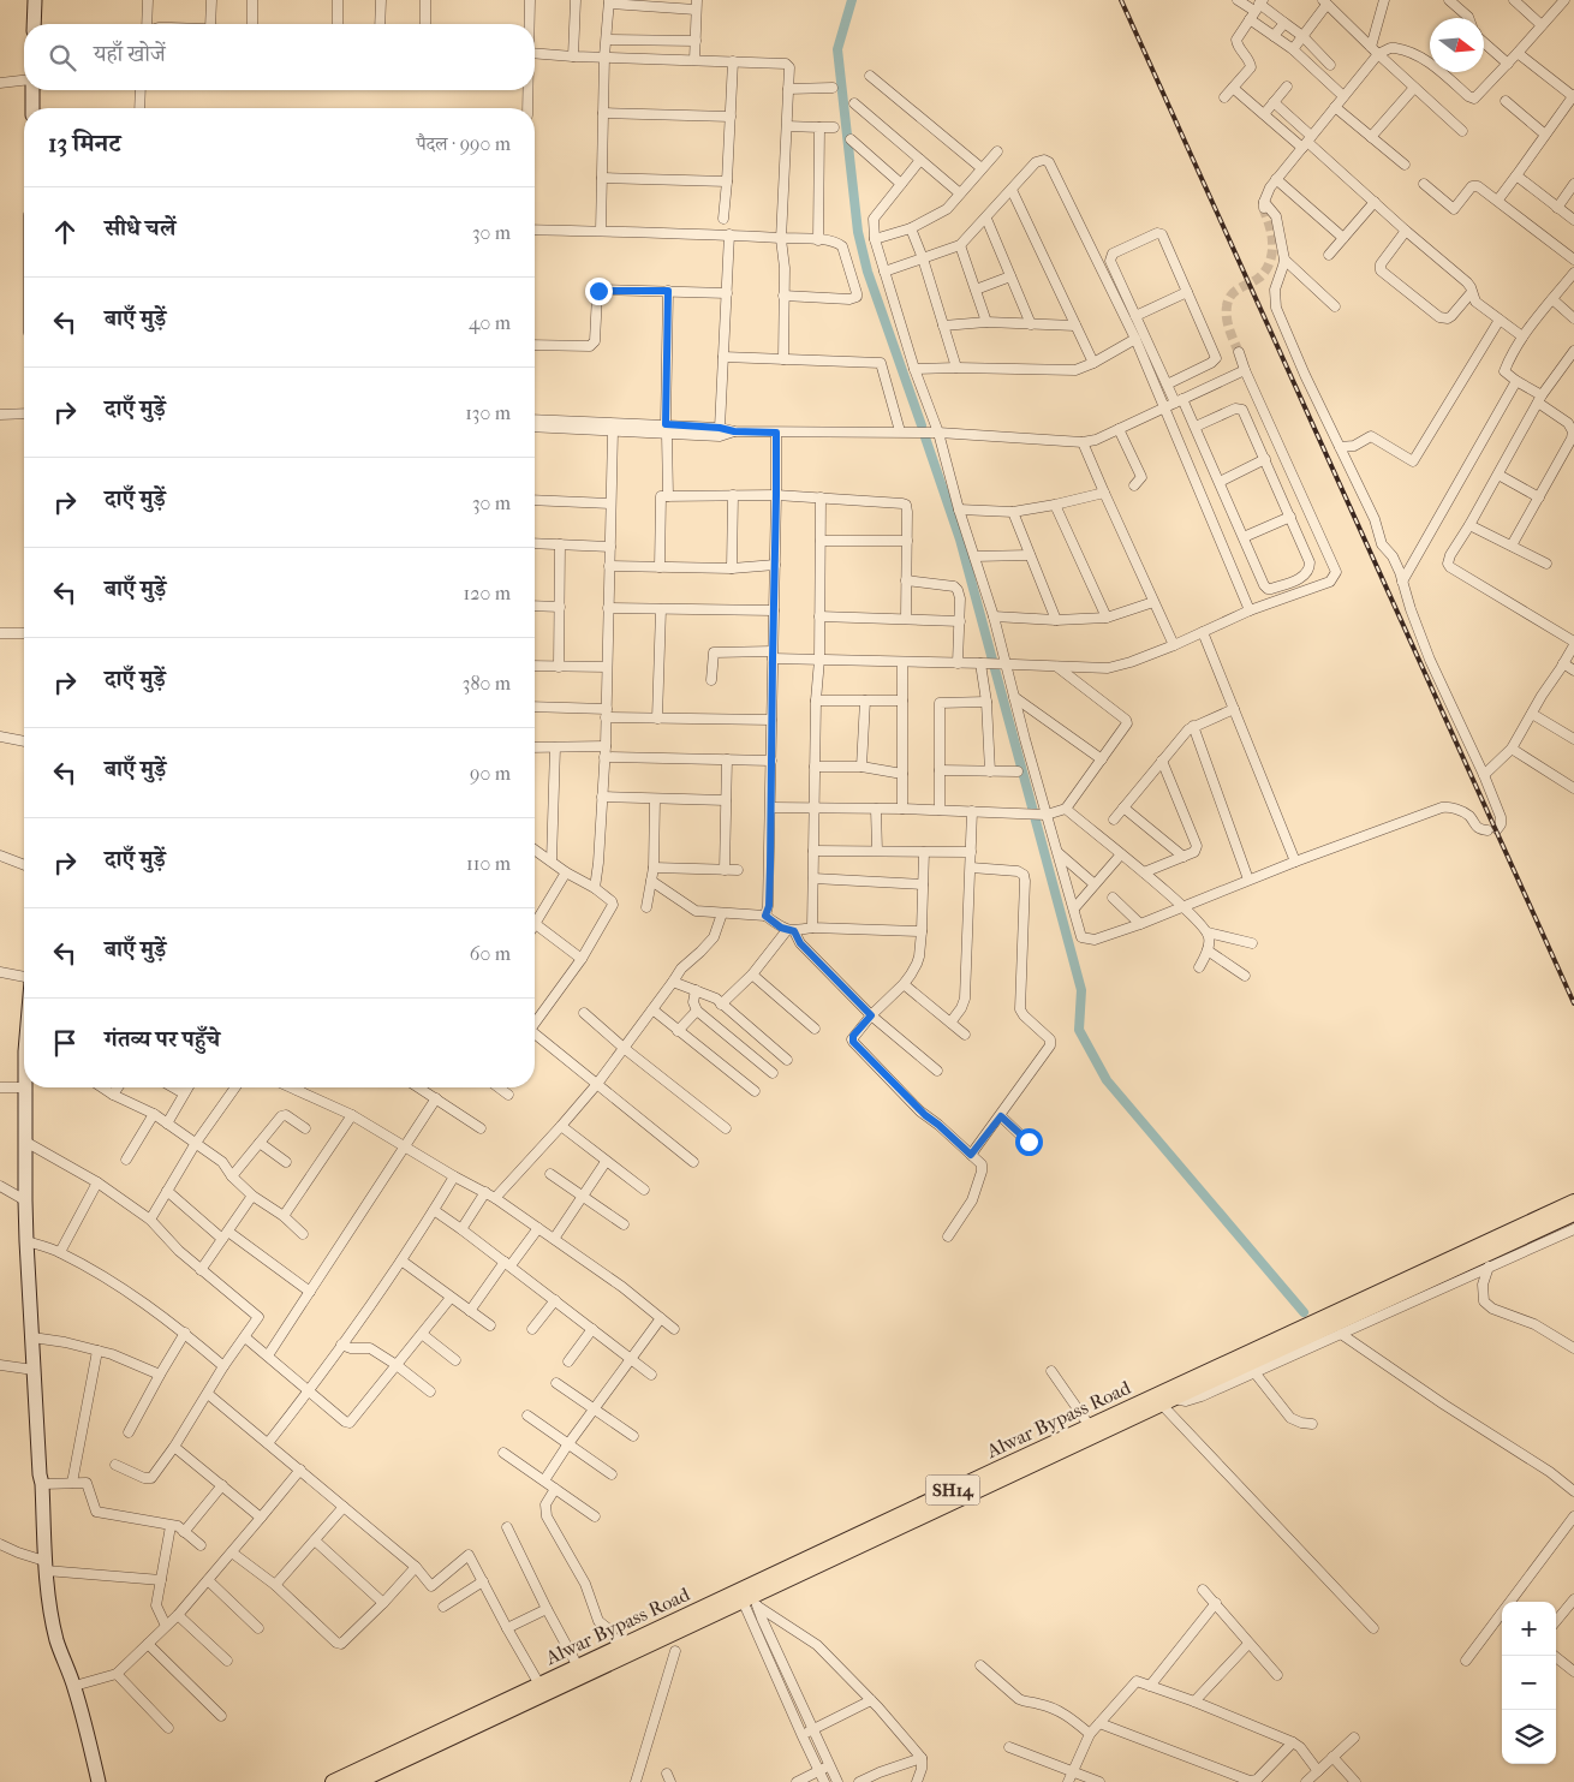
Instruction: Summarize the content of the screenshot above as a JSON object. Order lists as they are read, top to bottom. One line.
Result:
{"streets":{"main road":["Alwar Bypass Road","SH14"]},"north":"right","page":{"search":"यहाँ खोजें","heading":["13 मिनट","पैदल · 990 m"],"list":[["सीधे चलें","30 m"],["बाएँ मुड़ें","40 m"],["दाएँ मुड़ें","130 m"],["दाएँ मुड़ें","30 m"],["बाएँ मुड़ें","120 m"],["दाएँ मुड़ें","380 m"],["बाएँ मुड़ें","90 m"],["दाएँ मुड़ें","110 m"],["बाएँ मुड़ें","60 m"],"गंतव्य पर पहुँचे"],"map_buttons":["+","−"]}}
